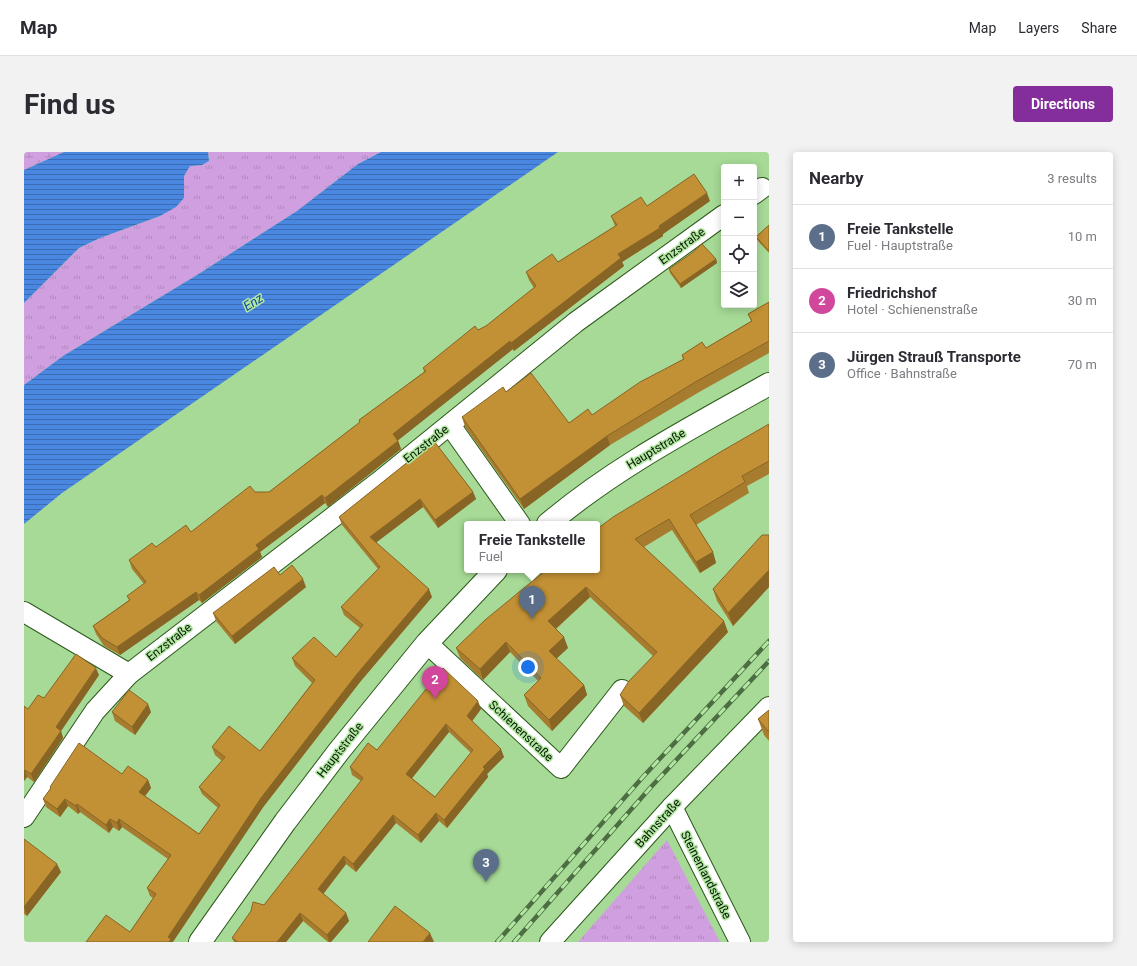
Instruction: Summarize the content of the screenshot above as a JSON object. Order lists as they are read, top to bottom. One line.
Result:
{"streets":{"street":["Enzstraße","Hauptstraße","Schienenstraße","Bahnstraße","Steinenlandstraße"]},"crossings":[["Hauptstraße","Schienenstraße"],["Bahnstraße","Steinenlandstraße"]],"water":["Enz"],"page":{"header":"Map","nav":["Map","Layers","Share"],"buttons":"Directions","title":"Find us","heading":["Nearby","3 results"],"map_buttons":["+","−"],"list":[{"mark":"1","name":"Freie Tankstelle","note":"Fuel · Hauptstraße","value":"10 m"},{"mark":"2","name":"Friedrichshof","note":"Hotel · Schienenstraße","value":"30 m"},{"mark":"3","name":"Jürgen Strauß Transporte","note":"Office · Bahnstraße","value":"70 m"}],"popup":["Freie Tankstelle","Fuel"],"pins":["1","2","3"]}}
